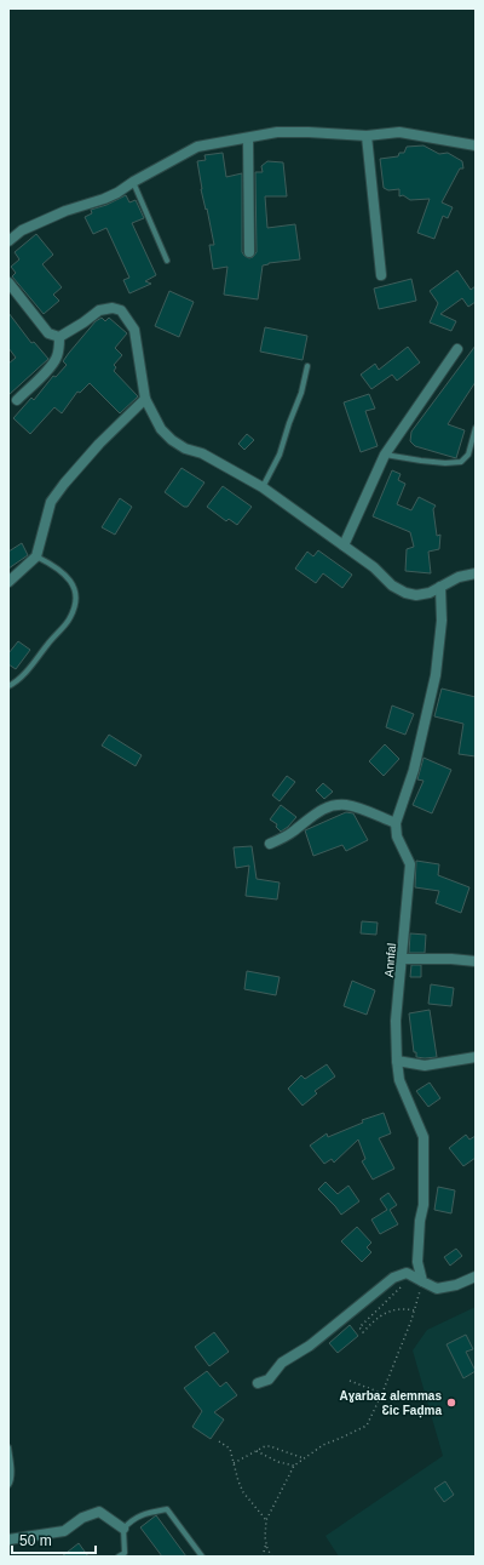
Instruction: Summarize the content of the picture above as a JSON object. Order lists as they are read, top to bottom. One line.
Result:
{"streets":{"street":["Annfal"]},"places":["Aɣarbaz alemmas Ɛic Faḍma"],"scale_bar":"50 m"}
